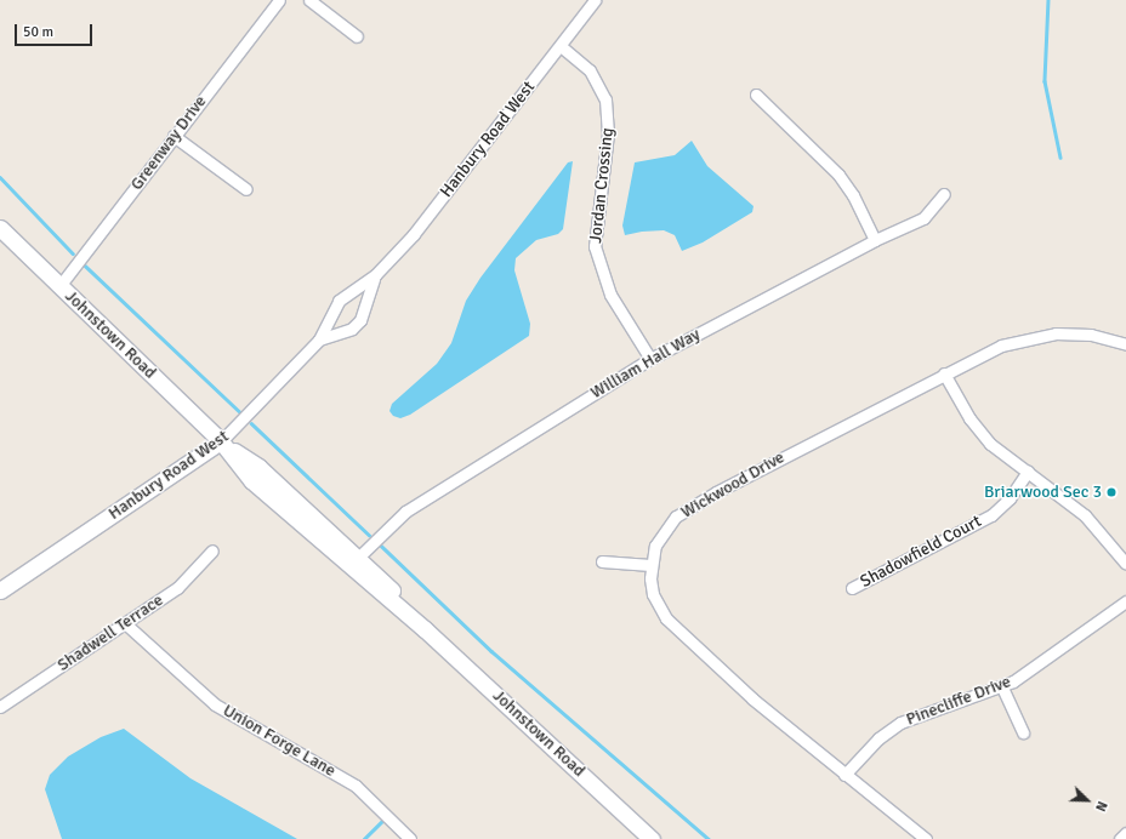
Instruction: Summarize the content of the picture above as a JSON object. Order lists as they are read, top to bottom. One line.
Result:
{"streets":{"main road":["Hanbury Road West","Johnstown Road"],"street":["Greenway Drive","Jordan Crossing","William Hall Way","Wickwood Drive","Shadowfield Court","Shadwell Terrace","Pinecliffe Drive","Union Forge Lane"]},"crossings":[["Hanbury Road West","Jordan Crossing"],["Hanbury Road West","Johnstown Road"],["Greenway Drive","Johnstown Road"],["Jordan Crossing","William Hall Way"],["Johnstown Road","William Hall Way"],["Wickwood Drive","Pinecliffe Drive"],["Shadwell Terrace","Union Forge Lane"]],"places":["Briarwood Sec 3"],"scale_bar":"50 m","north":"bottom right"}
